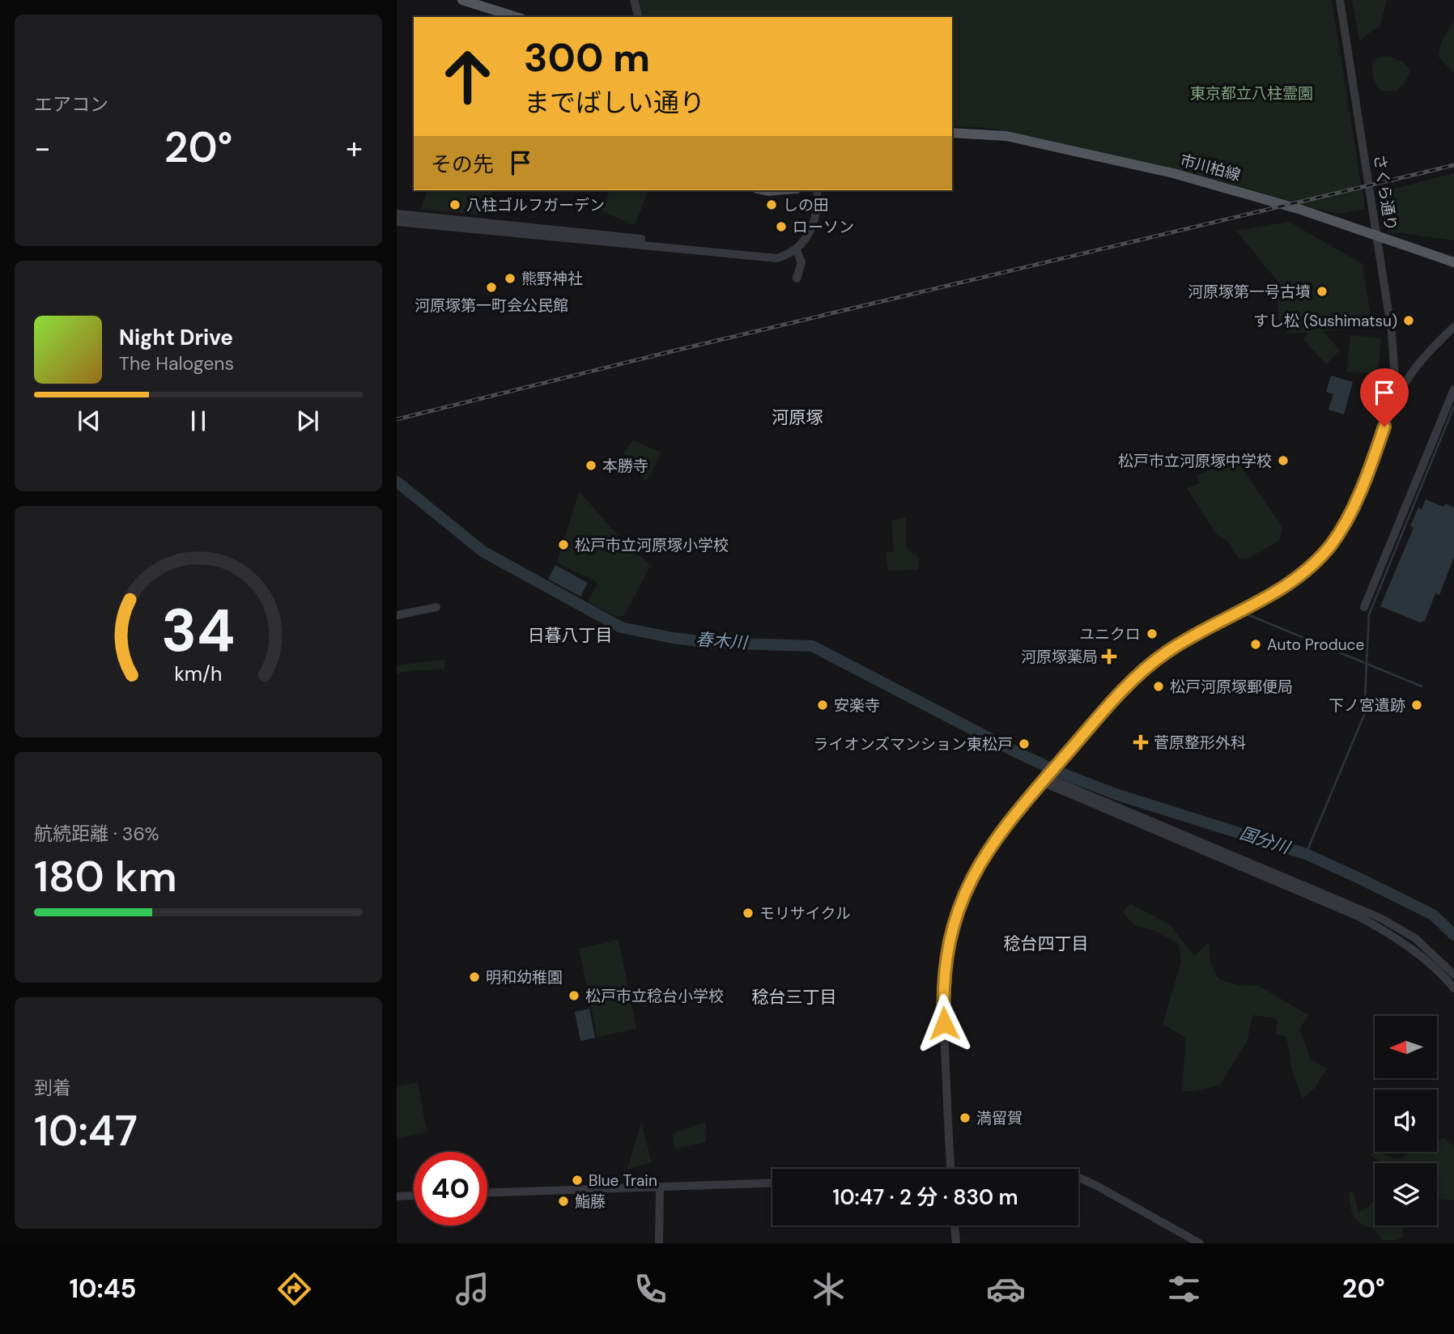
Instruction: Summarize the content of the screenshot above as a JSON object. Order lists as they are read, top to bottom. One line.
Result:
{"streets":{"main road":["市川柏線"],"street":["さくら通り"]},"crossings":[["市川柏線","さくら通り"]],"districts":["河原塚","日暮八丁目","稔台四丁目","稔台三丁目"],"water":["春木川","国分川"],"parks":["東京都立八柱霊園"],"places":{"other":["八柱ゴルフガーデン","しの田","ローソン","熊野神社","河原塚第一町会公民館","河原塚第一号古墳","すし松 (Sushimatsu)","松戸市立河原塚中学校","本勝寺","松戸市立河原塚小学校","ユニクロ","Auto Produce","松戸河原塚郵便局","安楽寺","下ノ宮遺跡","ライオンズマンション東松戸","モリサイクル","明和幼稚園","松戸市立稔台小学校","満留賀","Blue Train","鮨藤"],"health":["河原塚薬局","菅原整形外科"]},"north":"left","page":{"tile":["エアコン",["航続距離 · 36%","180 km"],["到着","10:47"]],"turn":["300 m","までばしい通り"],"heat":["−","20°","+"],"then":"その先","song":["Night Drive","The Halogens"],"limit":"40","trip":"10:47 · 2 分 · 830 m","tabs":["10:45","20°"],"gauge":["34","km/h"]}}
